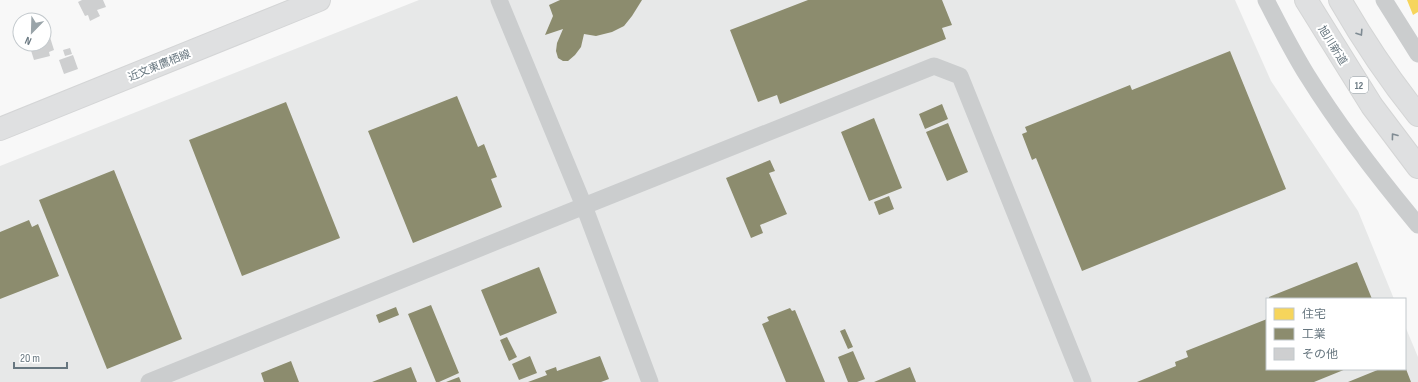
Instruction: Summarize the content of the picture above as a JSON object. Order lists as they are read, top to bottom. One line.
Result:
{"streets":{"main road":["旭川新道","近文東鷹栖線","12"]},"legend":["住宅","工業","その他"],"scale_bar":"20 m","north":"bottom left"}
